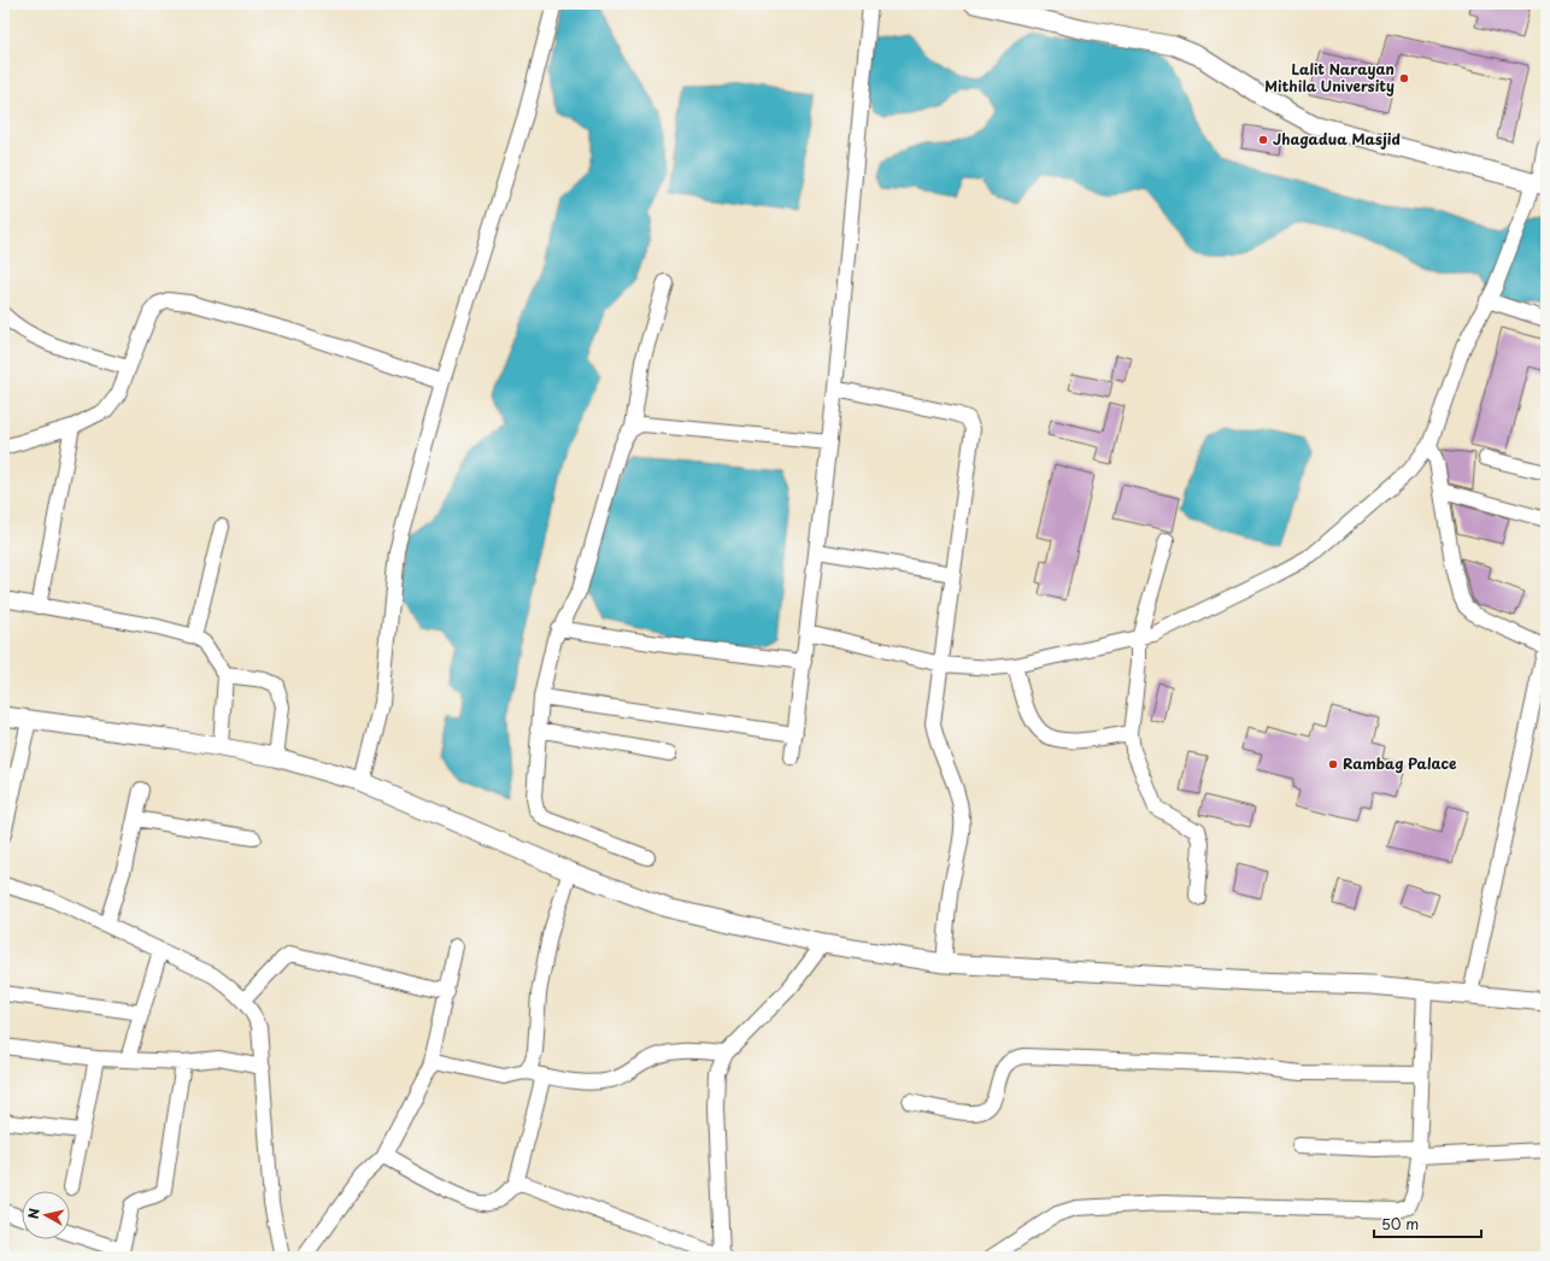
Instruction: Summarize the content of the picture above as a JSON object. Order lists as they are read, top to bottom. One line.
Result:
{"places":["Lalit Narayan Mithila University","Jhagadua Masjid","Rambag Palace"],"scale_bar":"50 m","north":"left"}
